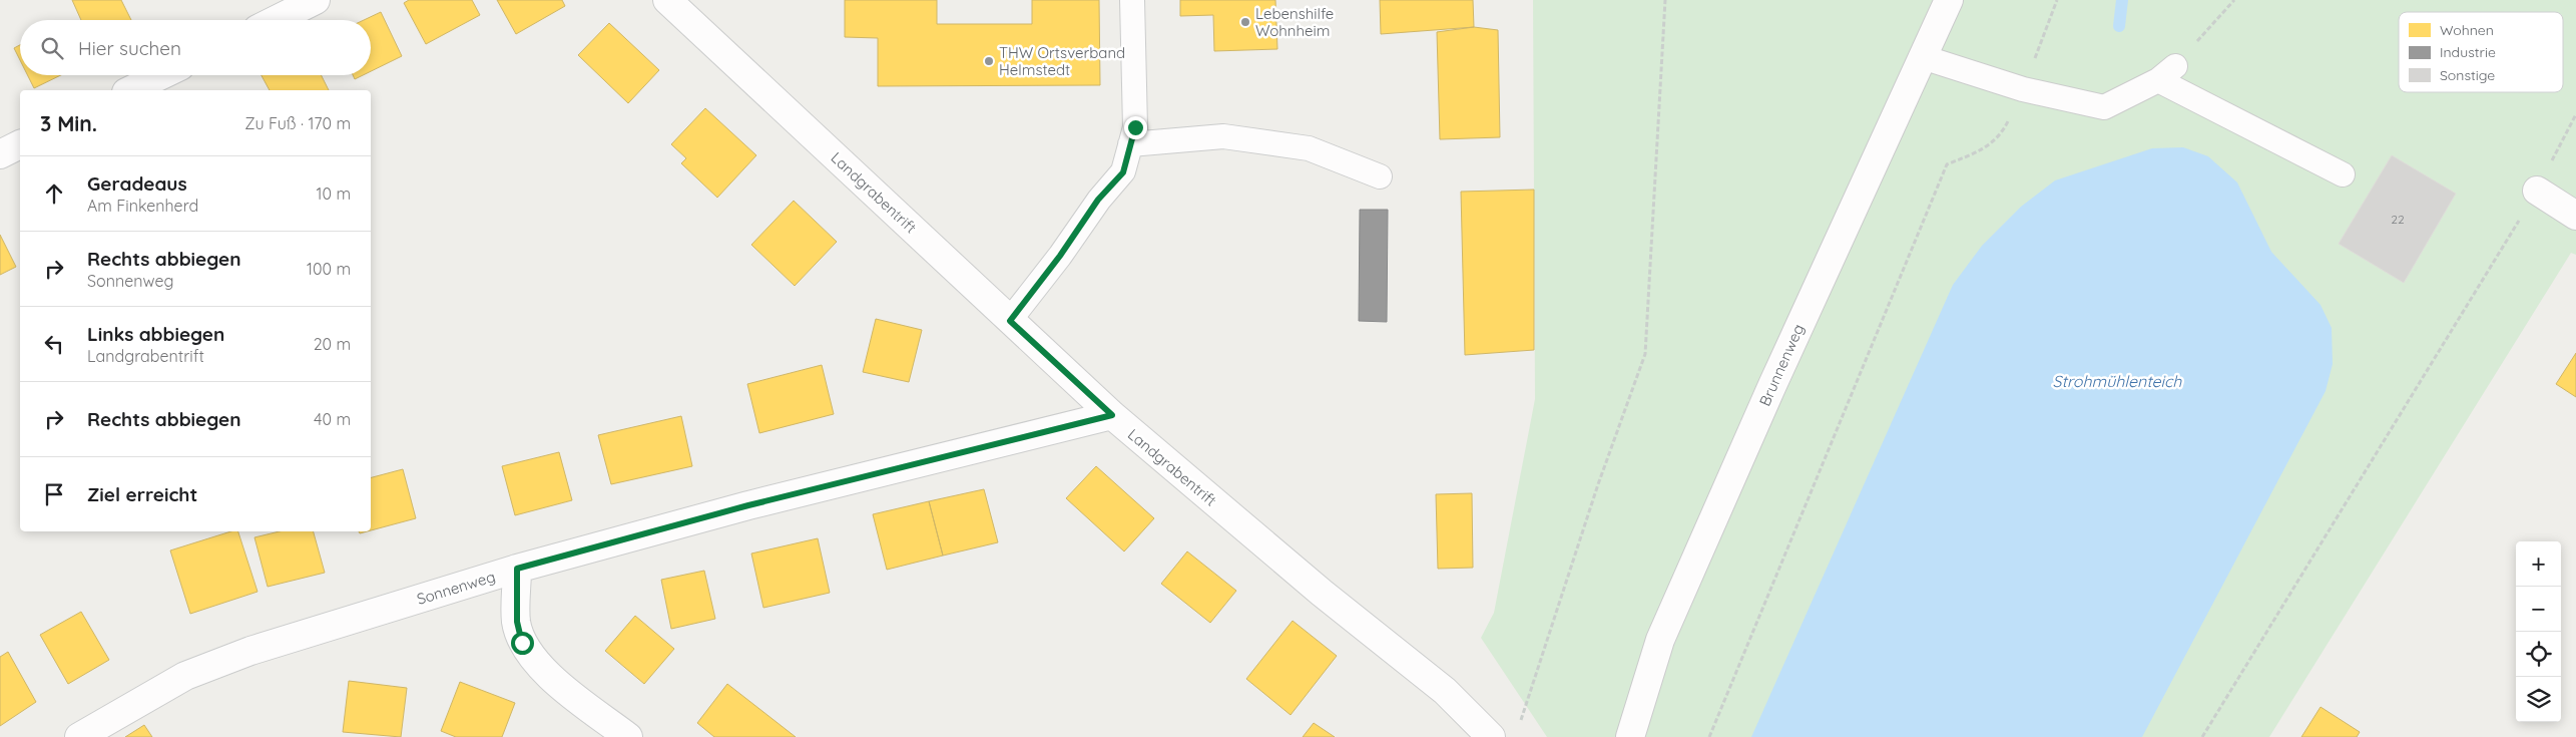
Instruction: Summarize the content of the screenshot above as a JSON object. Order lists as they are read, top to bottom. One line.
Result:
{"streets":{"street":["Landgrabentrift","Brunnenweg","Sonnenweg"]},"crossings":[["Landgrabentrift","Sonnenweg"]],"water":["Strohmühlenteich"],"places":["Lebenshilfe Wohnheim","THW Ortsverband Helmstedt"],"house_numbers":["22"],"legend":["Wohnen","Industrie","Sonstige"],"page":{"search":"Hier suchen","heading":["3 Min.","Zu Fuß · 170 m"],"list":[["Geradeaus","Am Finkenherd","10 m"],["Rechts abbiegen","Sonnenweg","100 m"],["Links abbiegen","Landgrabentrift","20 m"],["Rechts abbiegen","40 m"],"Ziel erreicht"],"map_buttons":["+","−"]}}
